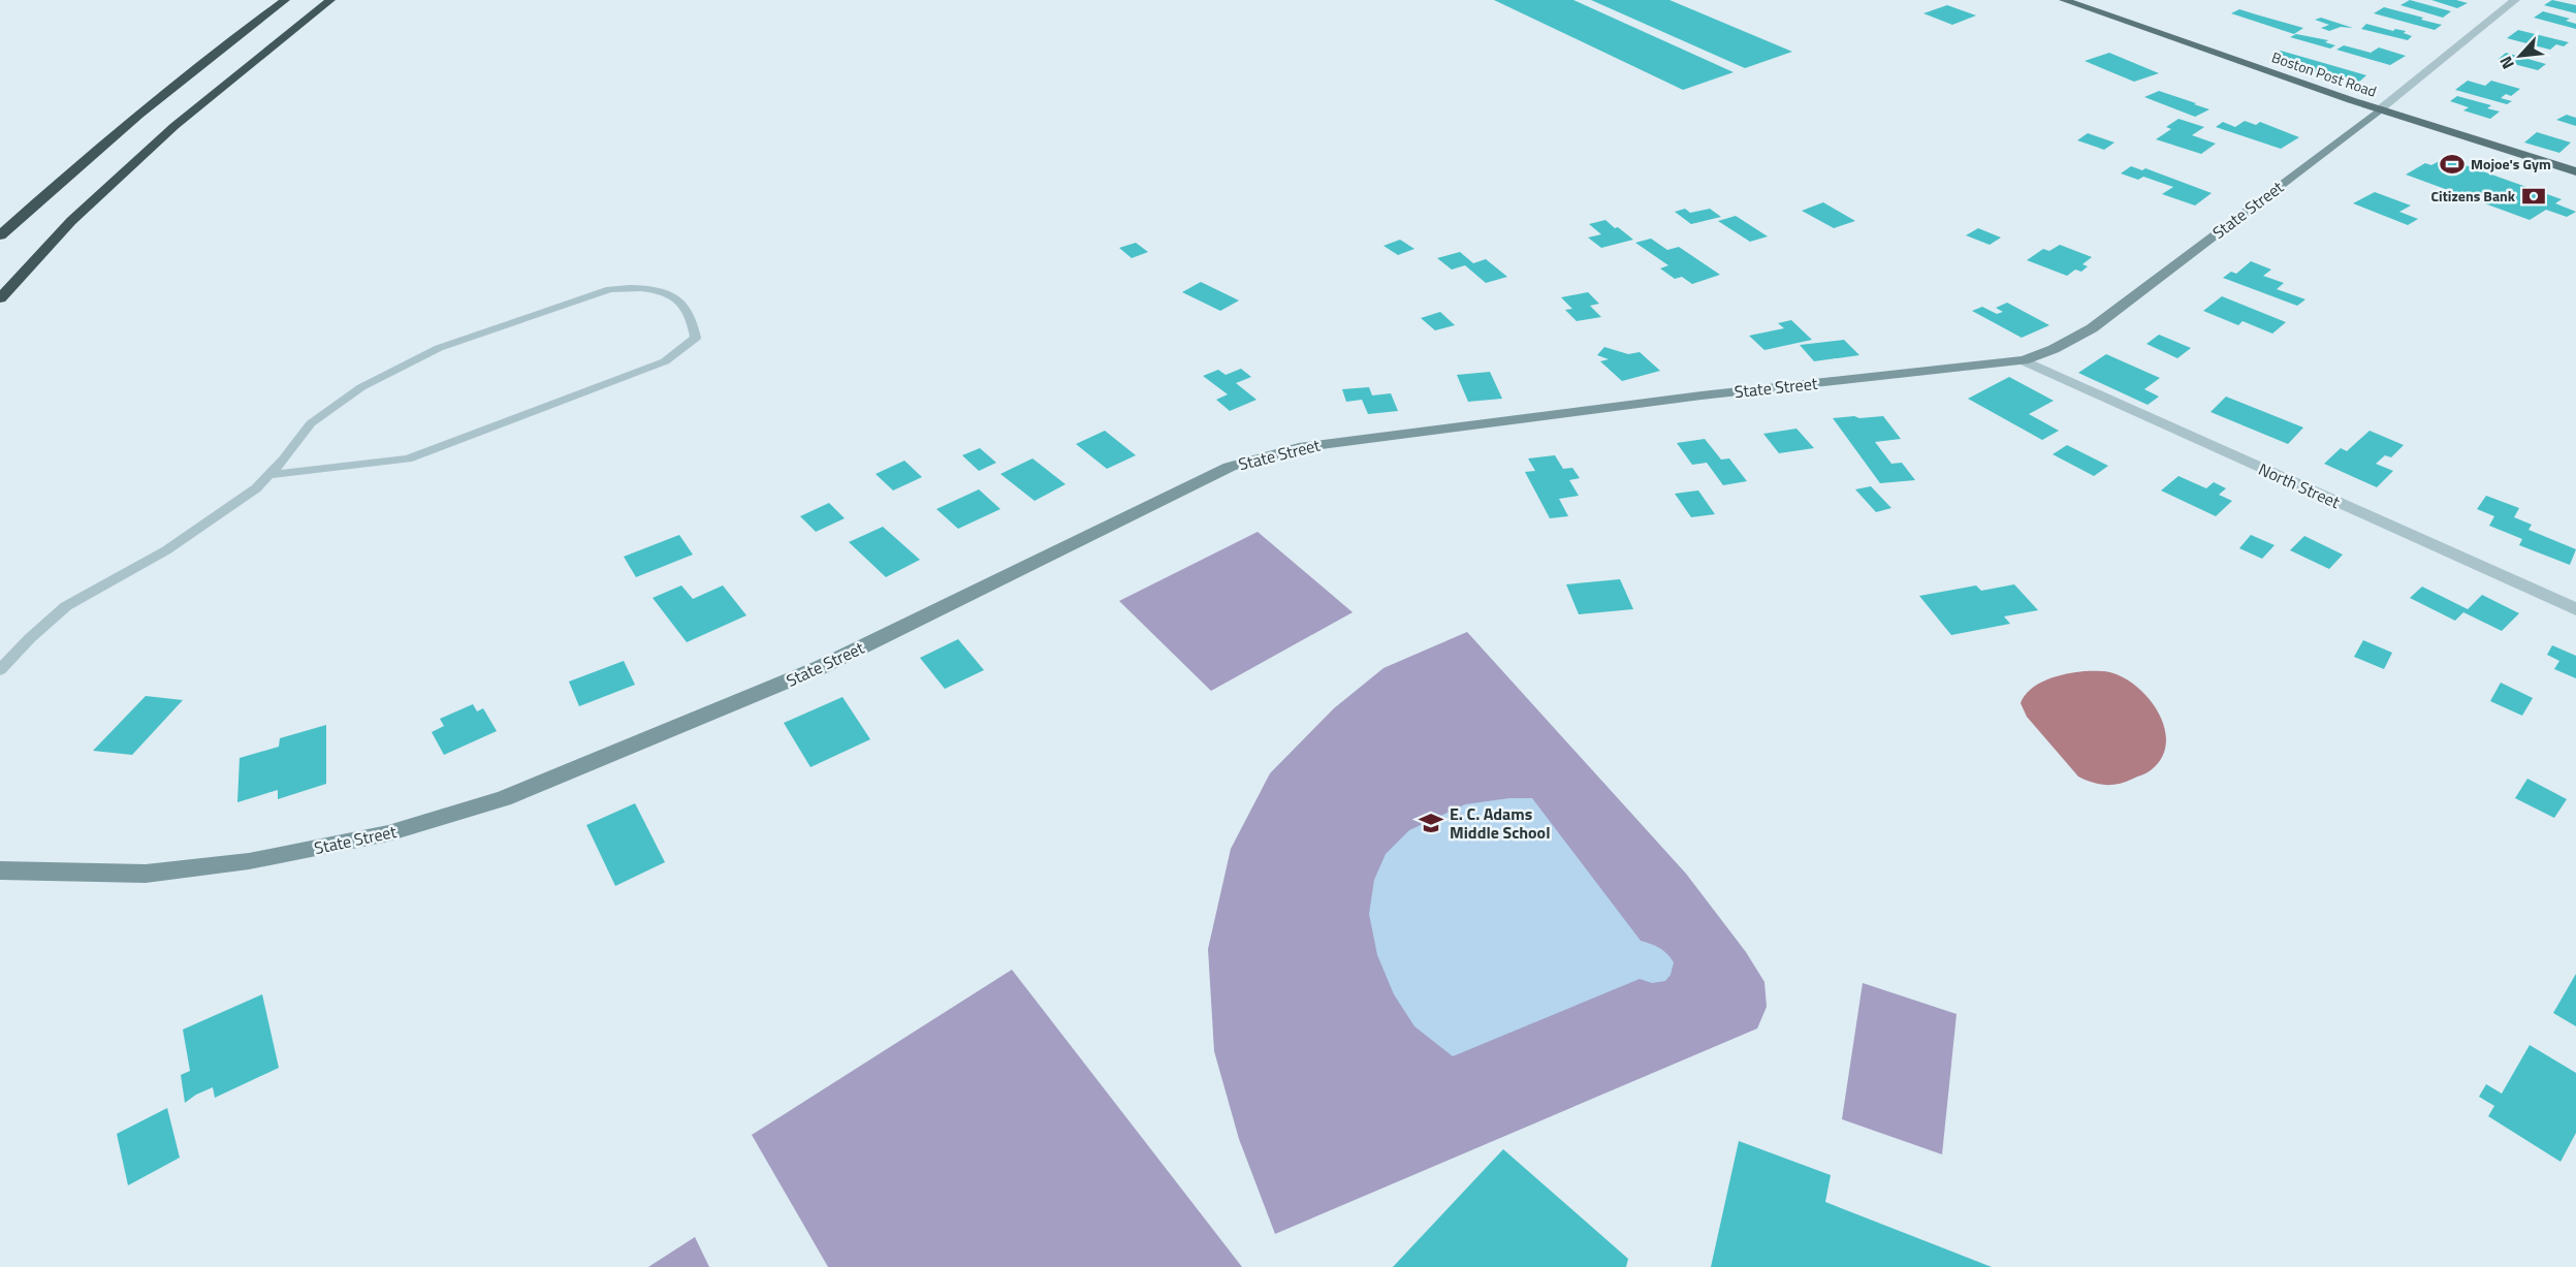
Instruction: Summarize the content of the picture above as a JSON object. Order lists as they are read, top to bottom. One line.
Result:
{"streets":{"main road":["Boston Post Road"],"street":["State Street","North Street"]},"crossings":[["Boston Post Road","State Street"],["State Street","North Street"]],"places":{"sports":["Mojoe's Gym"],"bank":["Citizens Bank"],"school or university":["E. C. Adams Middle School"]},"north":"bottom left"}
